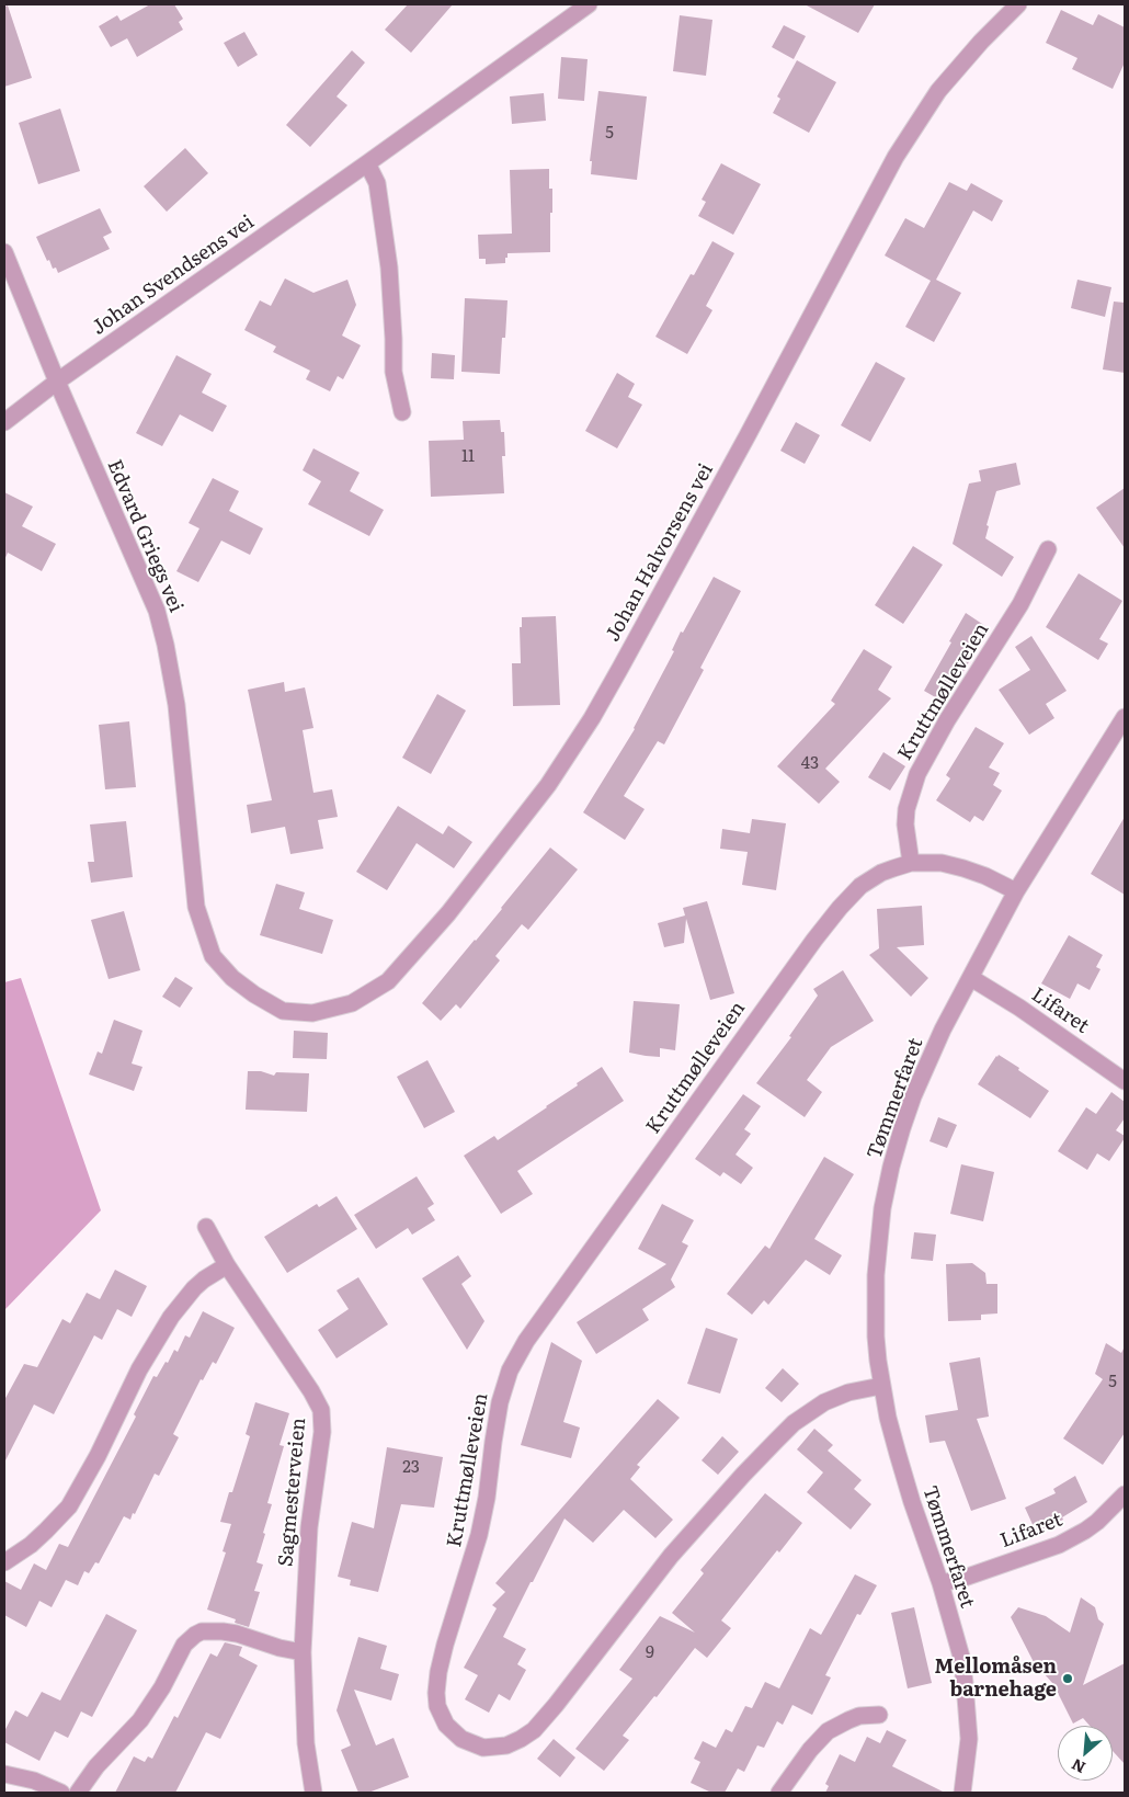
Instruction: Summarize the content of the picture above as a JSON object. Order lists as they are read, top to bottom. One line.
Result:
{"streets":{"street":["Johan Svendsens vei","Edvard Griegs vei","Johan Halvorsens vei","Kruttmølleveien","Lifaret","Tømmerfaret","Sagmesterveien"]},"crossings":[["Johan Svendsens vei","Edvard Griegs vei"],["Edvard Griegs vei","Johan Halvorsens vei"],["Kruttmølleveien","Tømmerfaret"],["Lifaret","Tømmerfaret"]],"places":["Mellomåsen barnehage"],"house_numbers":["5","11","43","5","23","9"],"north":"bottom left"}
